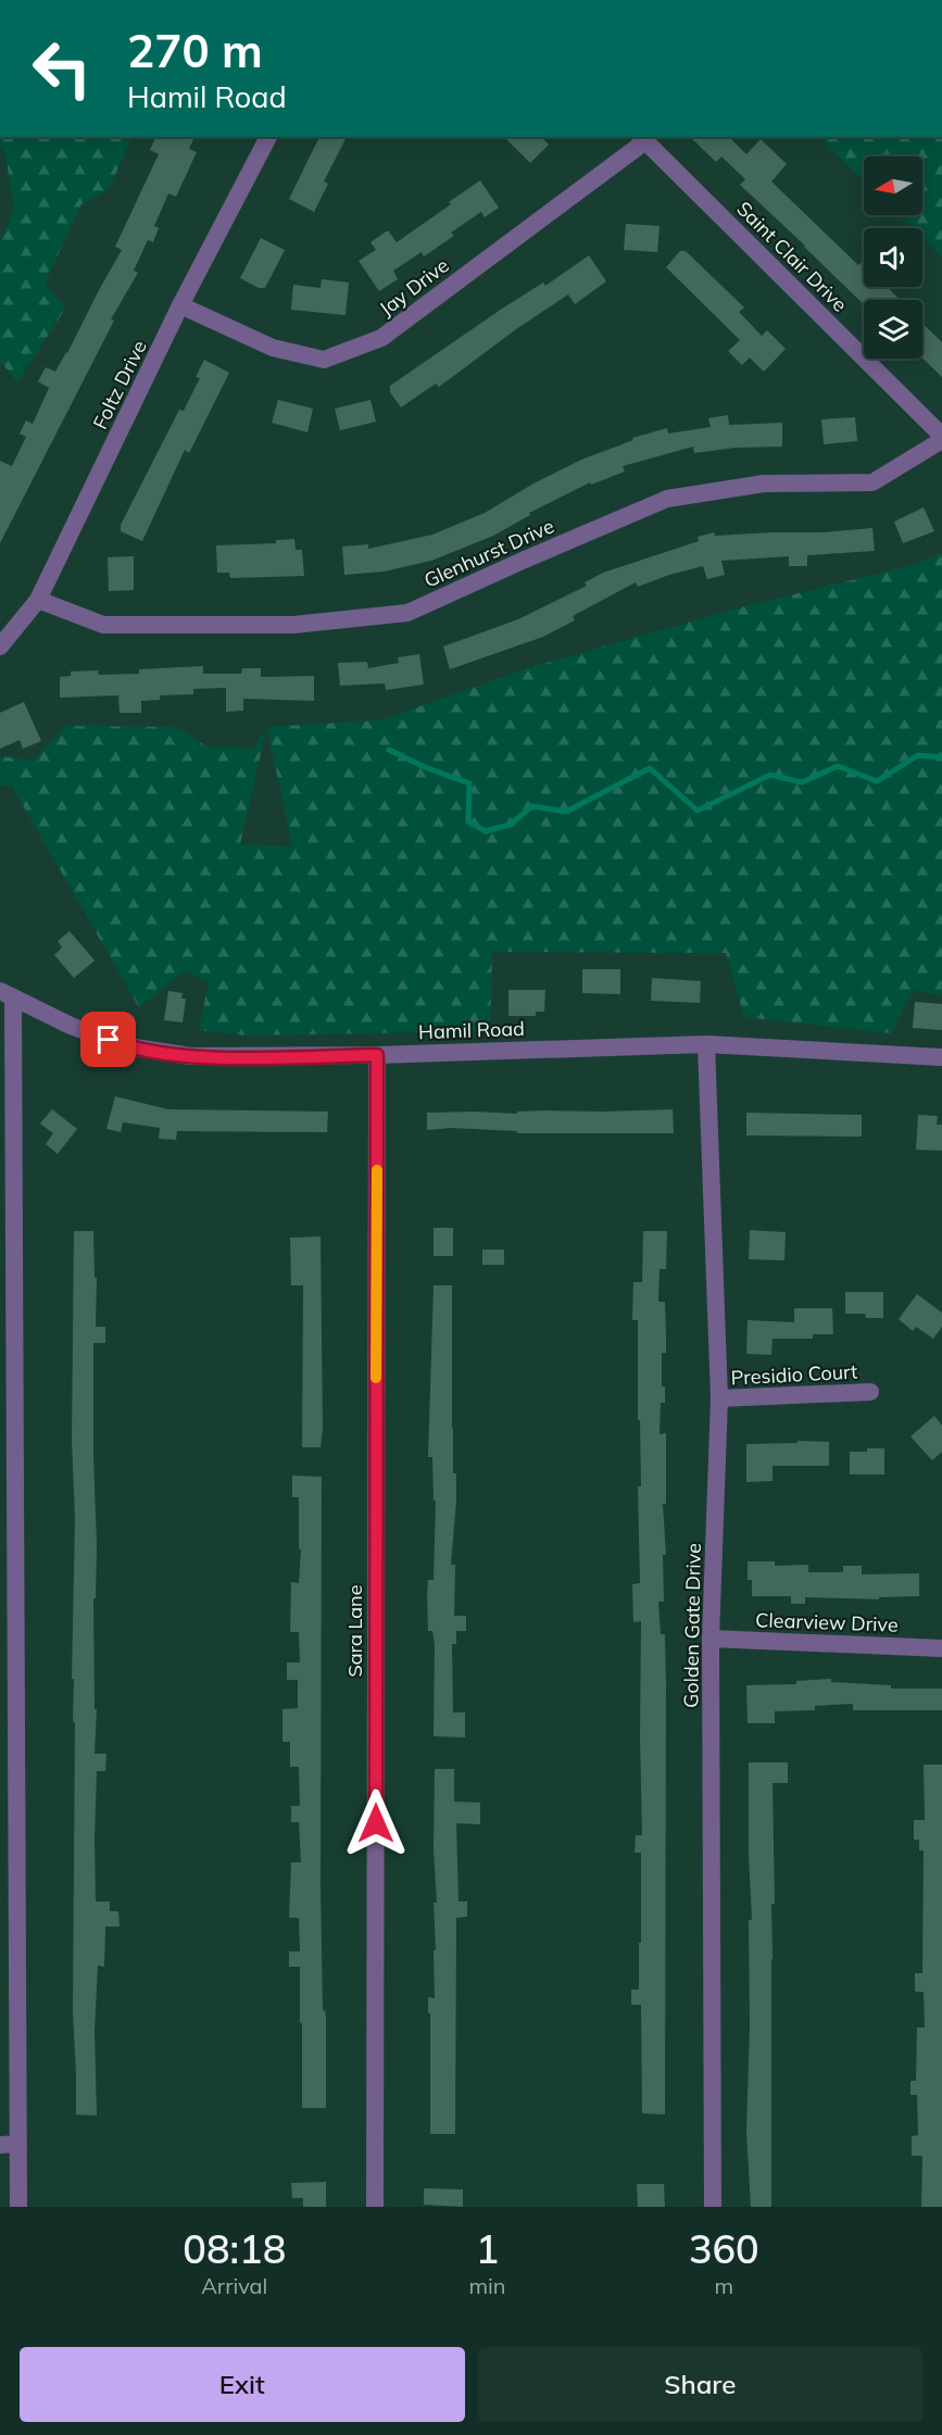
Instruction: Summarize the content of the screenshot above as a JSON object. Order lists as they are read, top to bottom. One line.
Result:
{"streets":{"street":["Saint Clair Drive","Jay Drive","Foltz Drive","Glenhurst Drive","Hamil Road","Presidio Court","Clearview Drive","Golden Gate Drive","Sara Lane"]},"crossings":[["Saint Clair Drive","Jay Drive"],["Saint Clair Drive","Glenhurst Drive"],["Jay Drive","Foltz Drive"],["Foltz Drive","Glenhurst Drive"],["Hamil Road","Golden Gate Drive"],["Hamil Road","Sara Lane"],["Presidio Court","Golden Gate Drive"],["Clearview Drive","Golden Gate Drive"]],"north":"left","page":{"turn":["270 m","Hamil Road"],"eta":["08:18","Arrival","1","min","360","m"],"buttons":["Exit","Share"]}}
